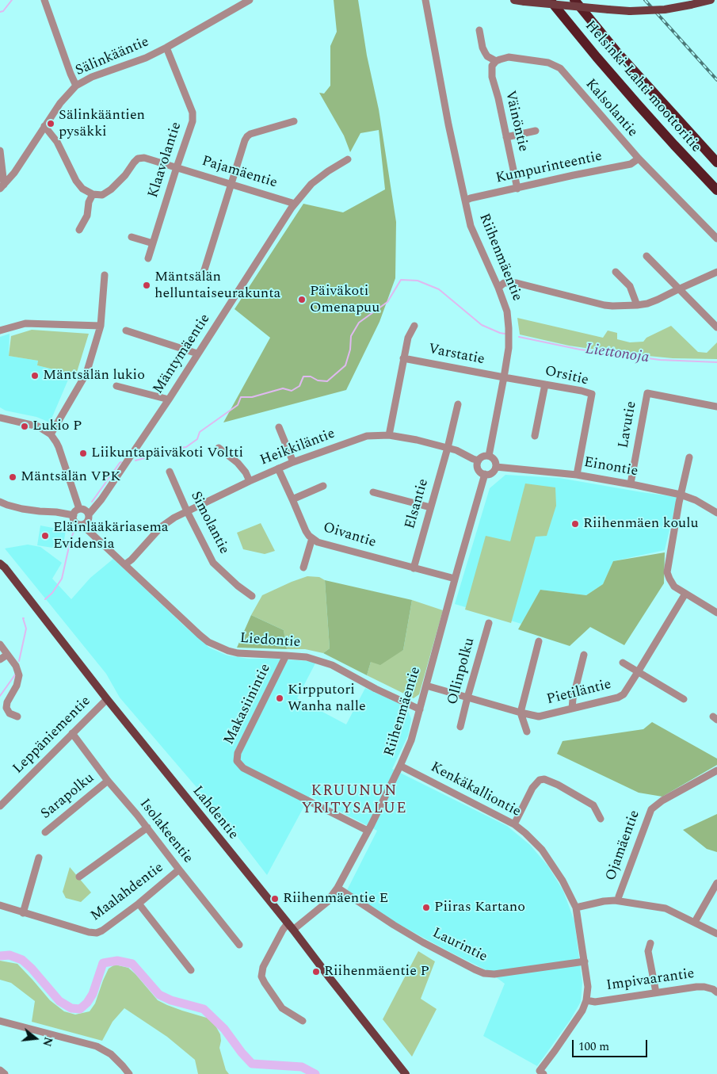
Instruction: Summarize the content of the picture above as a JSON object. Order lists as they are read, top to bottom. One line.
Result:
{"streets":{"highway":["Helsinki-Lahti moottoritie"],"main road":["Lahdentie"],"street":["Sälinkääntie","Kalsolantie","Väinöntie","Klaavolantie","Kumpurinteentie","Pajamäentie","Riihenmäentie","Mäntymäentie","Varstatie","Orsitie","Lavutie","Heikkiläntie","Einontie","Elsantie","Simolantie","Oivantie","Liedontie","Ollinpolku","Pietiläntie","Makasiinintie","Leppäniementie","Kenkäkalliontie","Sarapolku","Isolakeentie","Ojamäentie","Maalahdentie","Laurintie","Impivaarantie"]},"crossings":[["Sälinkääntie","Klaavolantie"],["Kalsolantie","Väinöntie"],["Kalsolantie","Kumpurinteentie"],["Väinöntie","Kumpurinteentie"],["Klaavolantie","Pajamäentie"],["Kumpurinteentie","Riihenmäentie"],["Pajamäentie","Mäntymäentie"],["Riihenmäentie","Varstatie"],["Riihenmäentie","Orsitie"],["Riihenmäentie","Heikkiläntie"],["Riihenmäentie","Einontie"],["Riihenmäentie","Oivantie"],["Riihenmäentie","Liedontie"],["Riihenmäentie","Pietiläntie"],["Riihenmäentie","Makasiinintie"],["Riihenmäentie","Kenkäkalliontie"],["Riihenmäentie","Lahdentie"],["Riihenmäentie","Laurintie"],["Mäntymäentie","Liedontie"],["Varstatie","Orsitie"],["Orsitie","Einontie"],["Lavutie","Einontie"],["Heikkiläntie","Einontie"],["Heikkiläntie","Elsantie"],["Heikkiläntie","Simolantie"],["Heikkiläntie","Oivantie"],["Heikkiläntie","Liedontie"],["Elsantie","Oivantie"],["Liedontie","Makasiinintie"],["Ollinpolku","Pietiläntie"],["Leppäniementie","Lahdentie"],["Leppäniementie","Isolakeentie"],["Kenkäkalliontie","Laurintie"],["Kenkäkalliontie","Impivaarantie"],["Sarapolku","Isolakeentie"],["Isolakeentie","Maalahdentie"]],"districts":["KRUUNUN YRITYSALUE"],"water":["Liettonoja"],"places":["Sälinkääntien pysäkki","Mäntsälän helluntaiseurakunta","Päiväkoti Omenapuu","Mäntsälän lukio","Lukio P","Liikuntapäiväkoti Voltti","Mäntsälän VPK","Riihenmäen koulu","Eläinlääkäriasema Evidensia","Kirpputori Wanha nalle","Riihenmäentie E","Piiras Kartano","Riihenmäentie P"],"scale_bar":"100 m","north":"right"}
